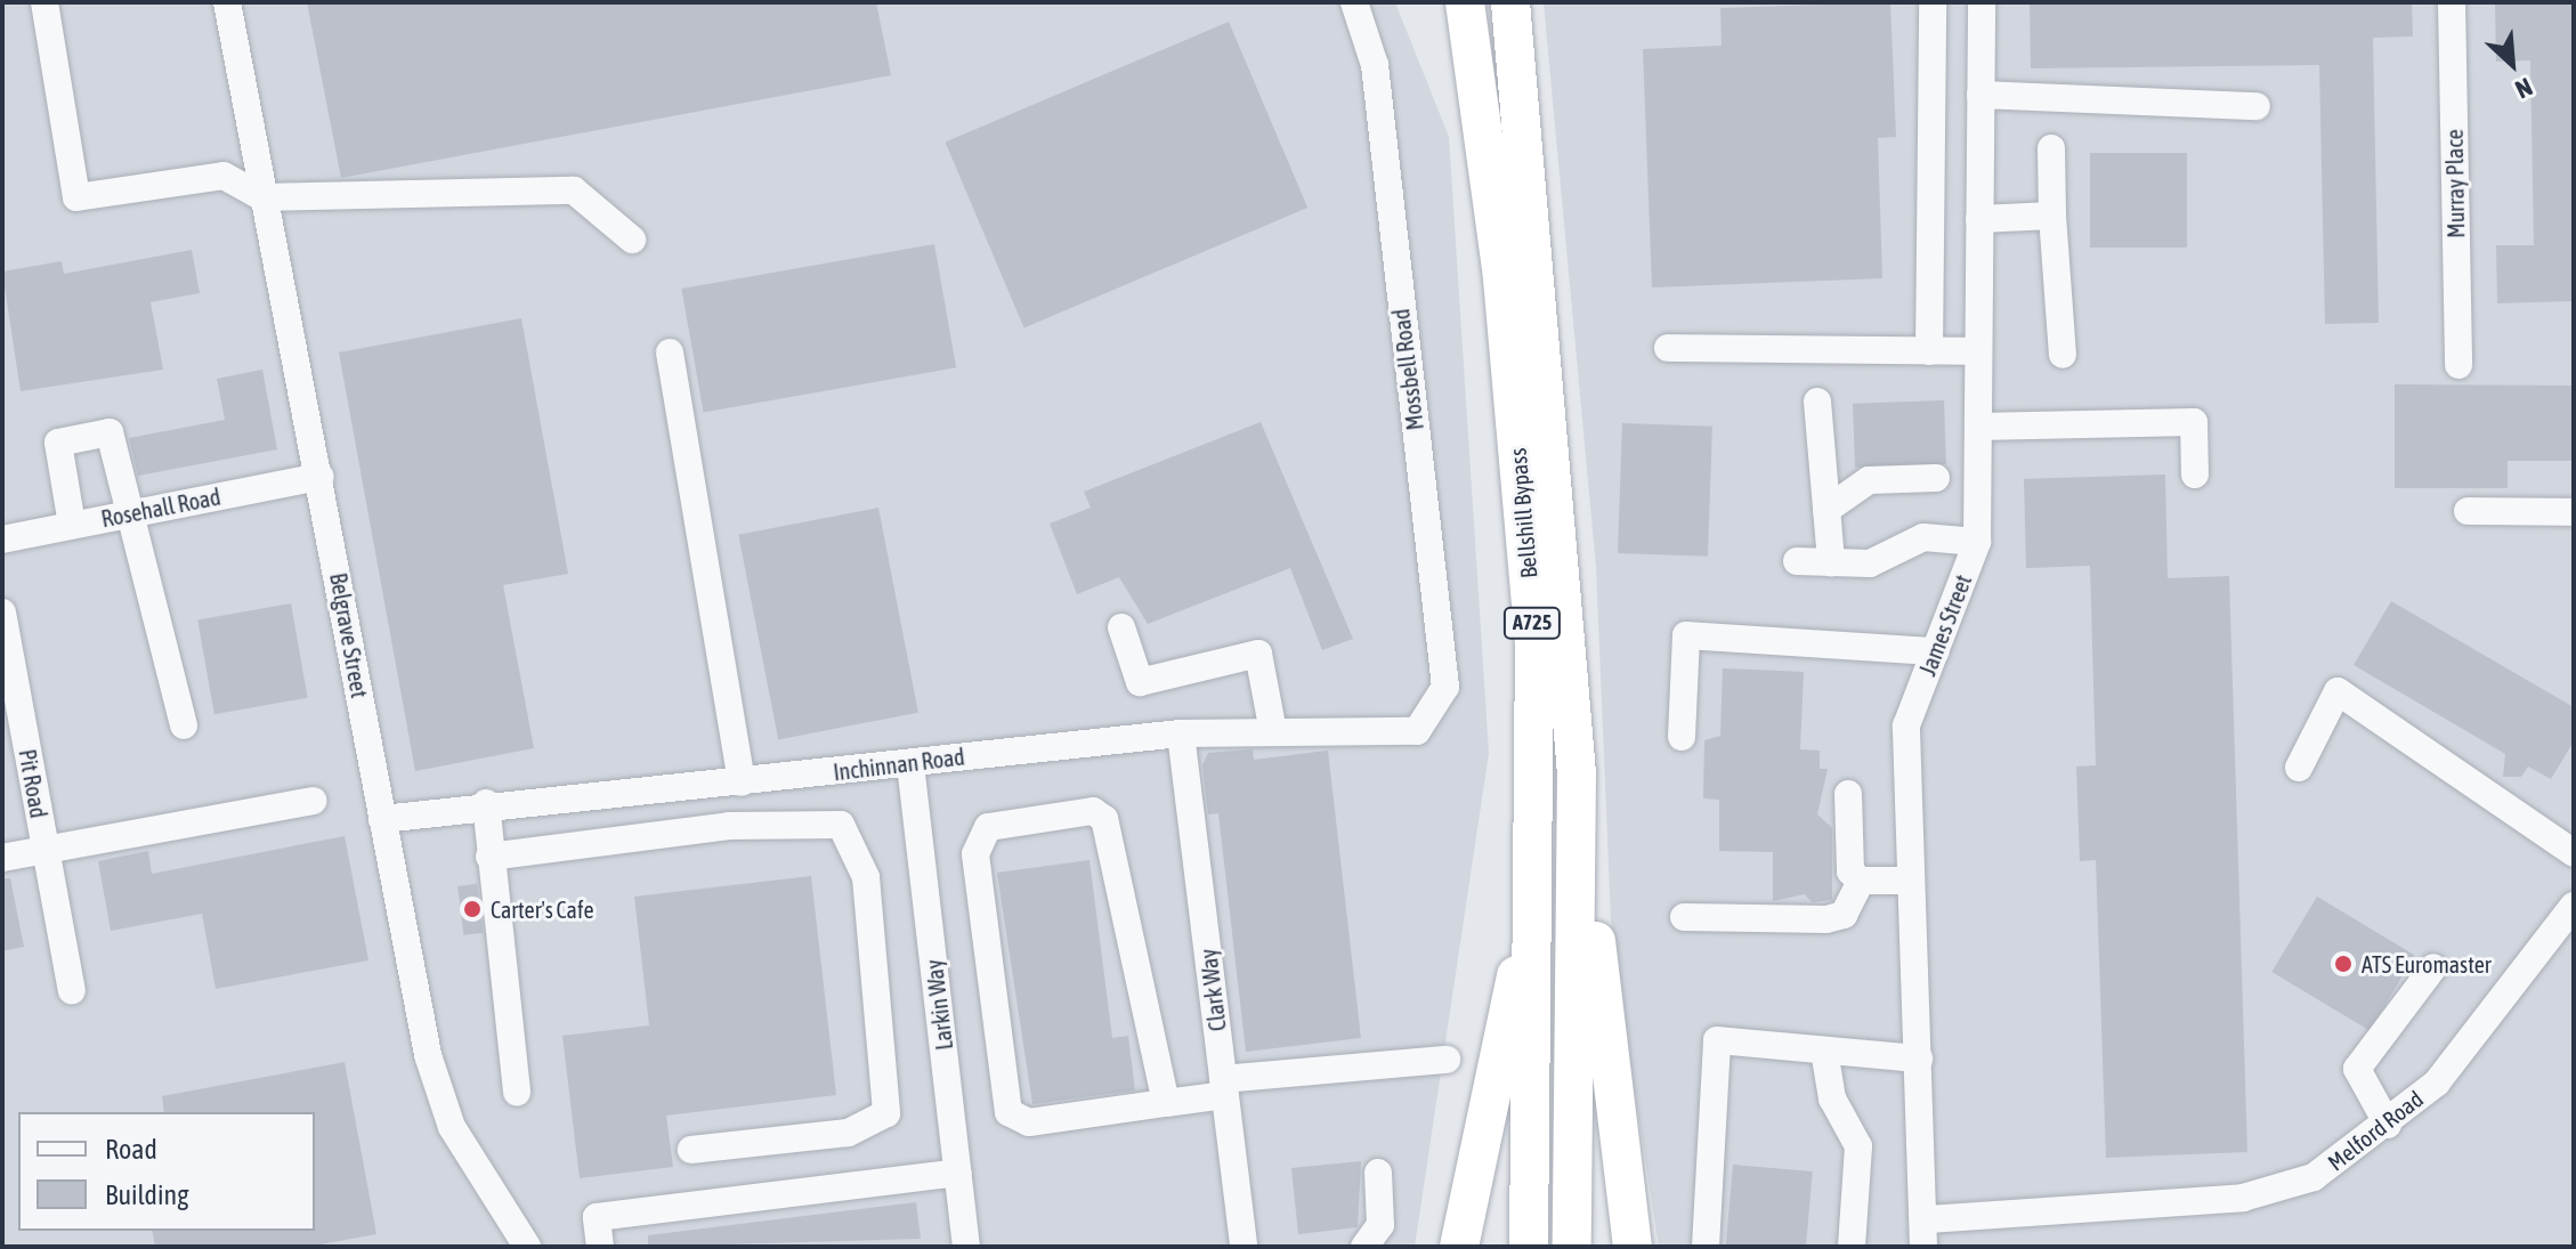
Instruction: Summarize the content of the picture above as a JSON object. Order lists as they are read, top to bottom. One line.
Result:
{"streets":{"highway":["Bellshill Bypass","A725"],"street":["Murray Place","Mossbell Road","Rosehall Road","James Street","Belgrave Street","Inchinnan Road","Pit Road","Clark Way","Larkin Way","Melford Road"]},"crossings":[["Mossbell Road","Inchinnan Road"],["Rosehall Road","Belgrave Street"],["James Street","Melford Road"],["Belgrave Street","Inchinnan Road"],["Inchinnan Road","Clark Way"],["Inchinnan Road","Larkin Way"]],"places":["Carter's Cafe","ATS Euromaster"],"legend":["Road","Building"],"north":"bottom right"}
